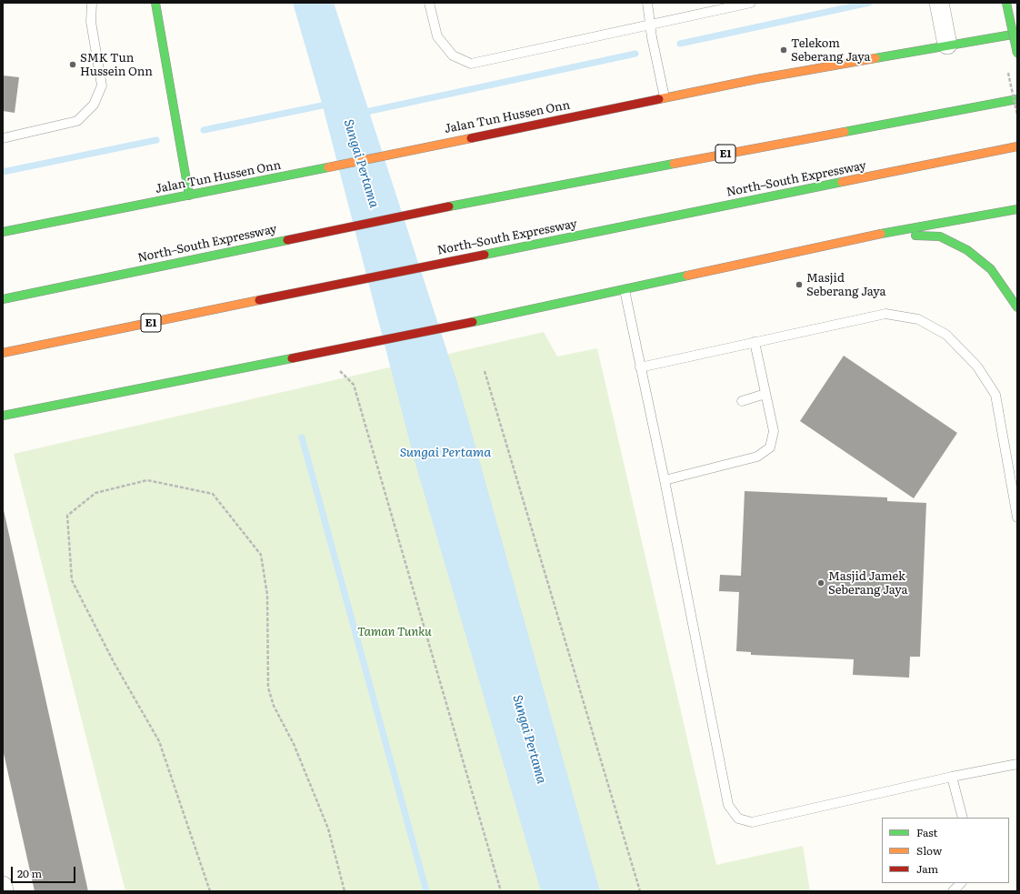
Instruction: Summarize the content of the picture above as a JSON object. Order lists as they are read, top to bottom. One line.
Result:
{"streets":{"main road":["Jalan Tun Hussen Onn","E1","North–South Expressway"]},"water":["Sungai Pertama"],"parks":["Taman Tunku"],"places":["Telekom Seberang Jaya","SMK Tun Hussein Onn","Masjid Seberang Jaya","Masjid Jamek Seberang Jaya"],"legend":["Fast","Slow","Jam"],"scale_bar":"20 m"}
